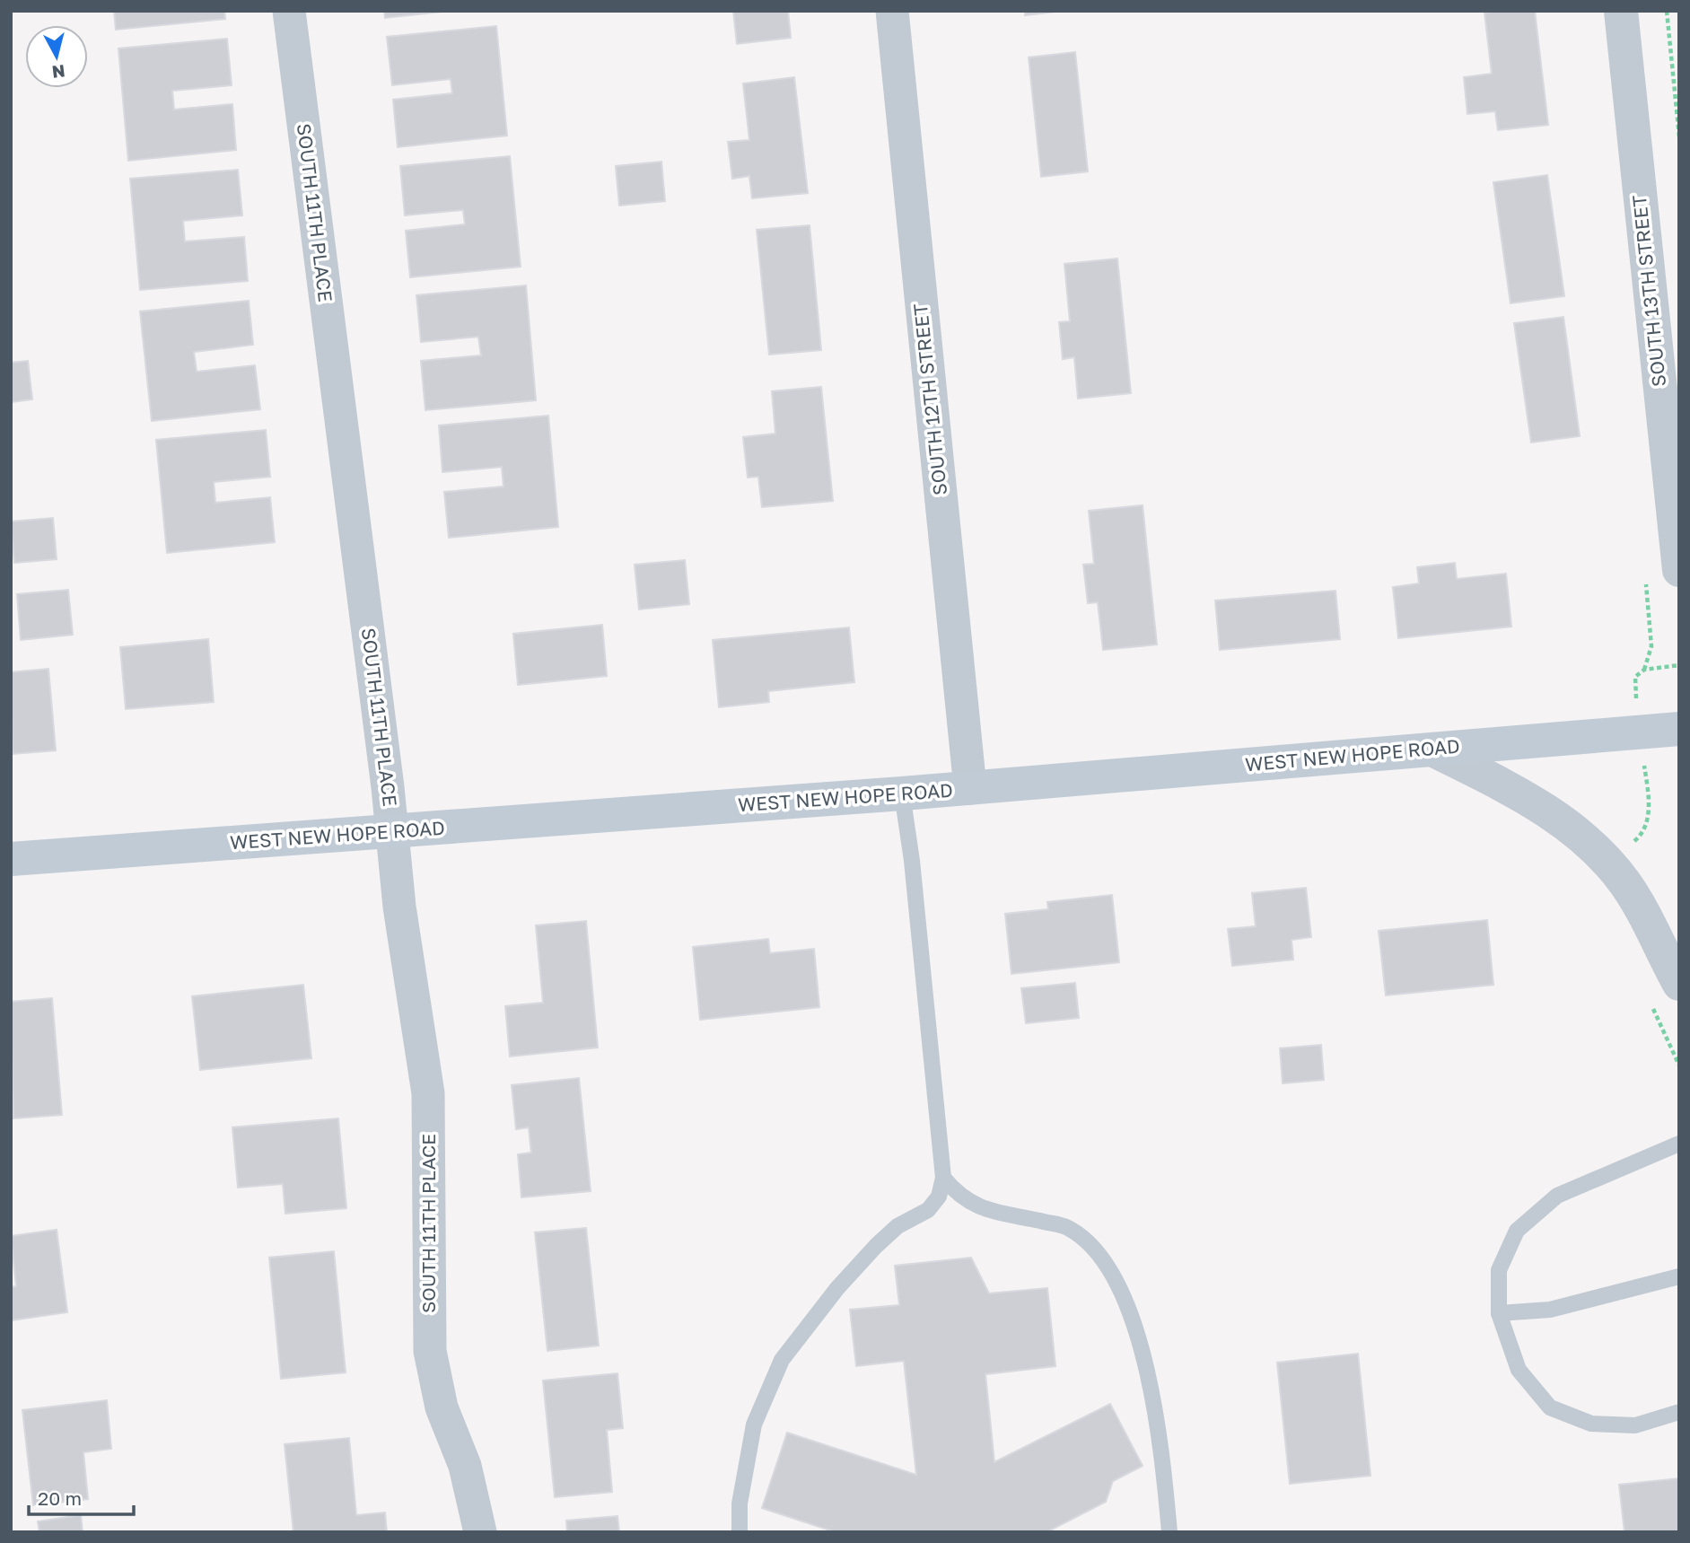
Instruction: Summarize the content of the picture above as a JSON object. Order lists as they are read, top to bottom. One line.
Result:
{"streets":{"main road":["WEST NEW HOPE ROAD"],"street":["SOUTH 11TH PLACE","SOUTH 13TH STREET","SOUTH 12TH STREET"]},"crossings":[["SOUTH 11TH PLACE","WEST NEW HOPE ROAD"],["SOUTH 12TH STREET","WEST NEW HOPE ROAD"]],"scale_bar":"20 m","north":"bottom"}
